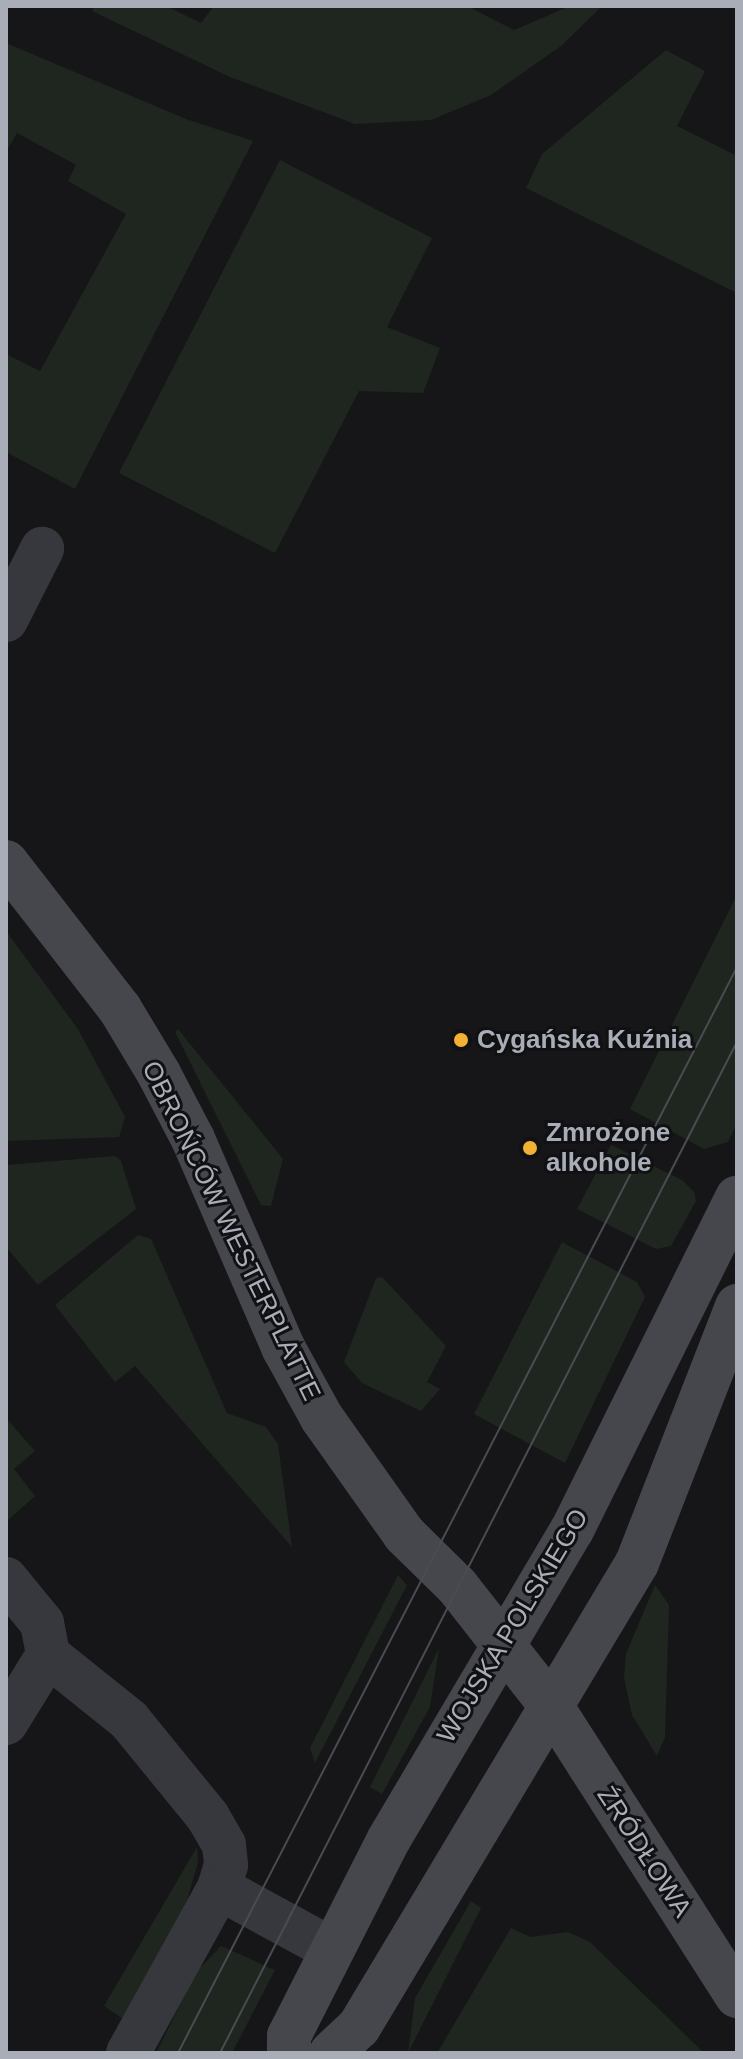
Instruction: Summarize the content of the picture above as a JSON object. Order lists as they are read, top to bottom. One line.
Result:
{"streets":{"main road":["OBROŃCÓW WESTERPLATTE","WOJSKA POLSKIEGO","ŹRÓDŁOWA"]},"crossings":[["OBROŃCÓW WESTERPLATTE","WOJSKA POLSKIEGO"],["OBROŃCÓW WESTERPLATTE","ŹRÓDŁOWA"]],"places":["Cygańska Kuźnia","Zmrożone alkohole"]}
